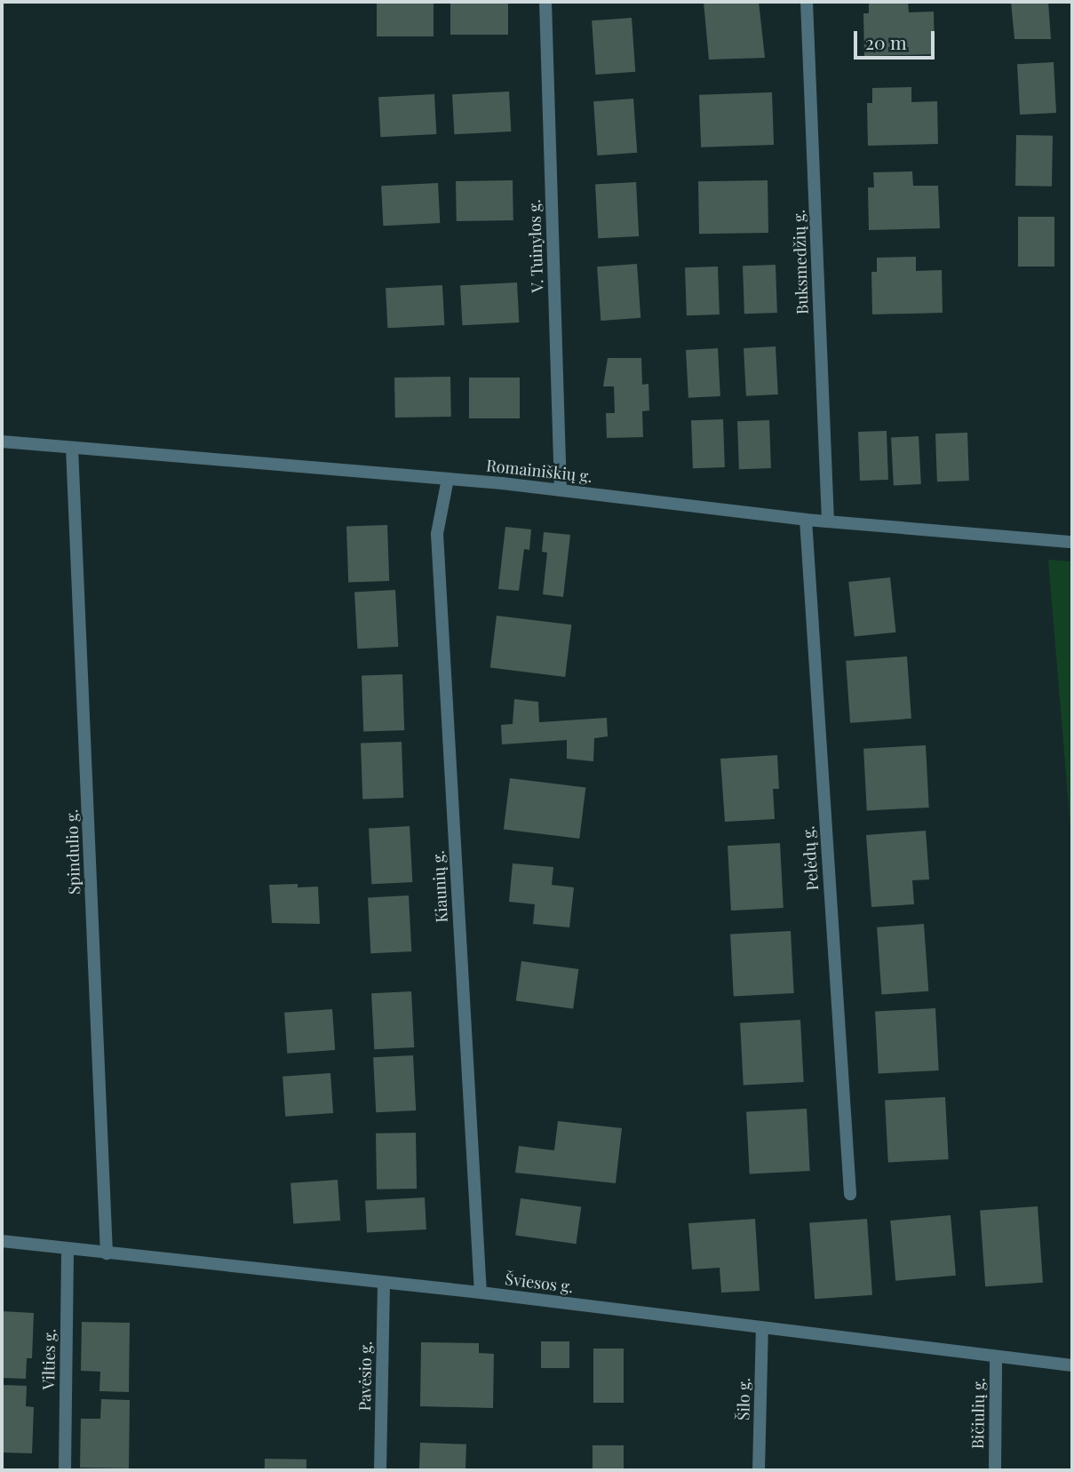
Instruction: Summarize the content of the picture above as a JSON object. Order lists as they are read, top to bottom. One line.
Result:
{"streets":{"street":["V. Tuinylos g.","Buksmedžių g.","Romainiškių g.","Spindulio g.","Pelėdų g.","Kiaunių g.","Šviesos g.","Vilties g.","Pavėsio g.","Šilo g.","Bičiulių g."]},"crossings":[["V. Tuinylos g.","Romainiškių g."],["Buksmedžių g.","Romainiškių g."],["Romainiškių g.","Spindulio g."],["Romainiškių g.","Pelėdų g."],["Romainiškių g.","Kiaunių g."],["Spindulio g.","Šviesos g."],["Kiaunių g.","Šviesos g."],["Šviesos g.","Vilties g."],["Šviesos g.","Pavėsio g."],["Šviesos g.","Šilo g."],["Šviesos g.","Bičiulių g."]],"scale_bar":"20 m"}
